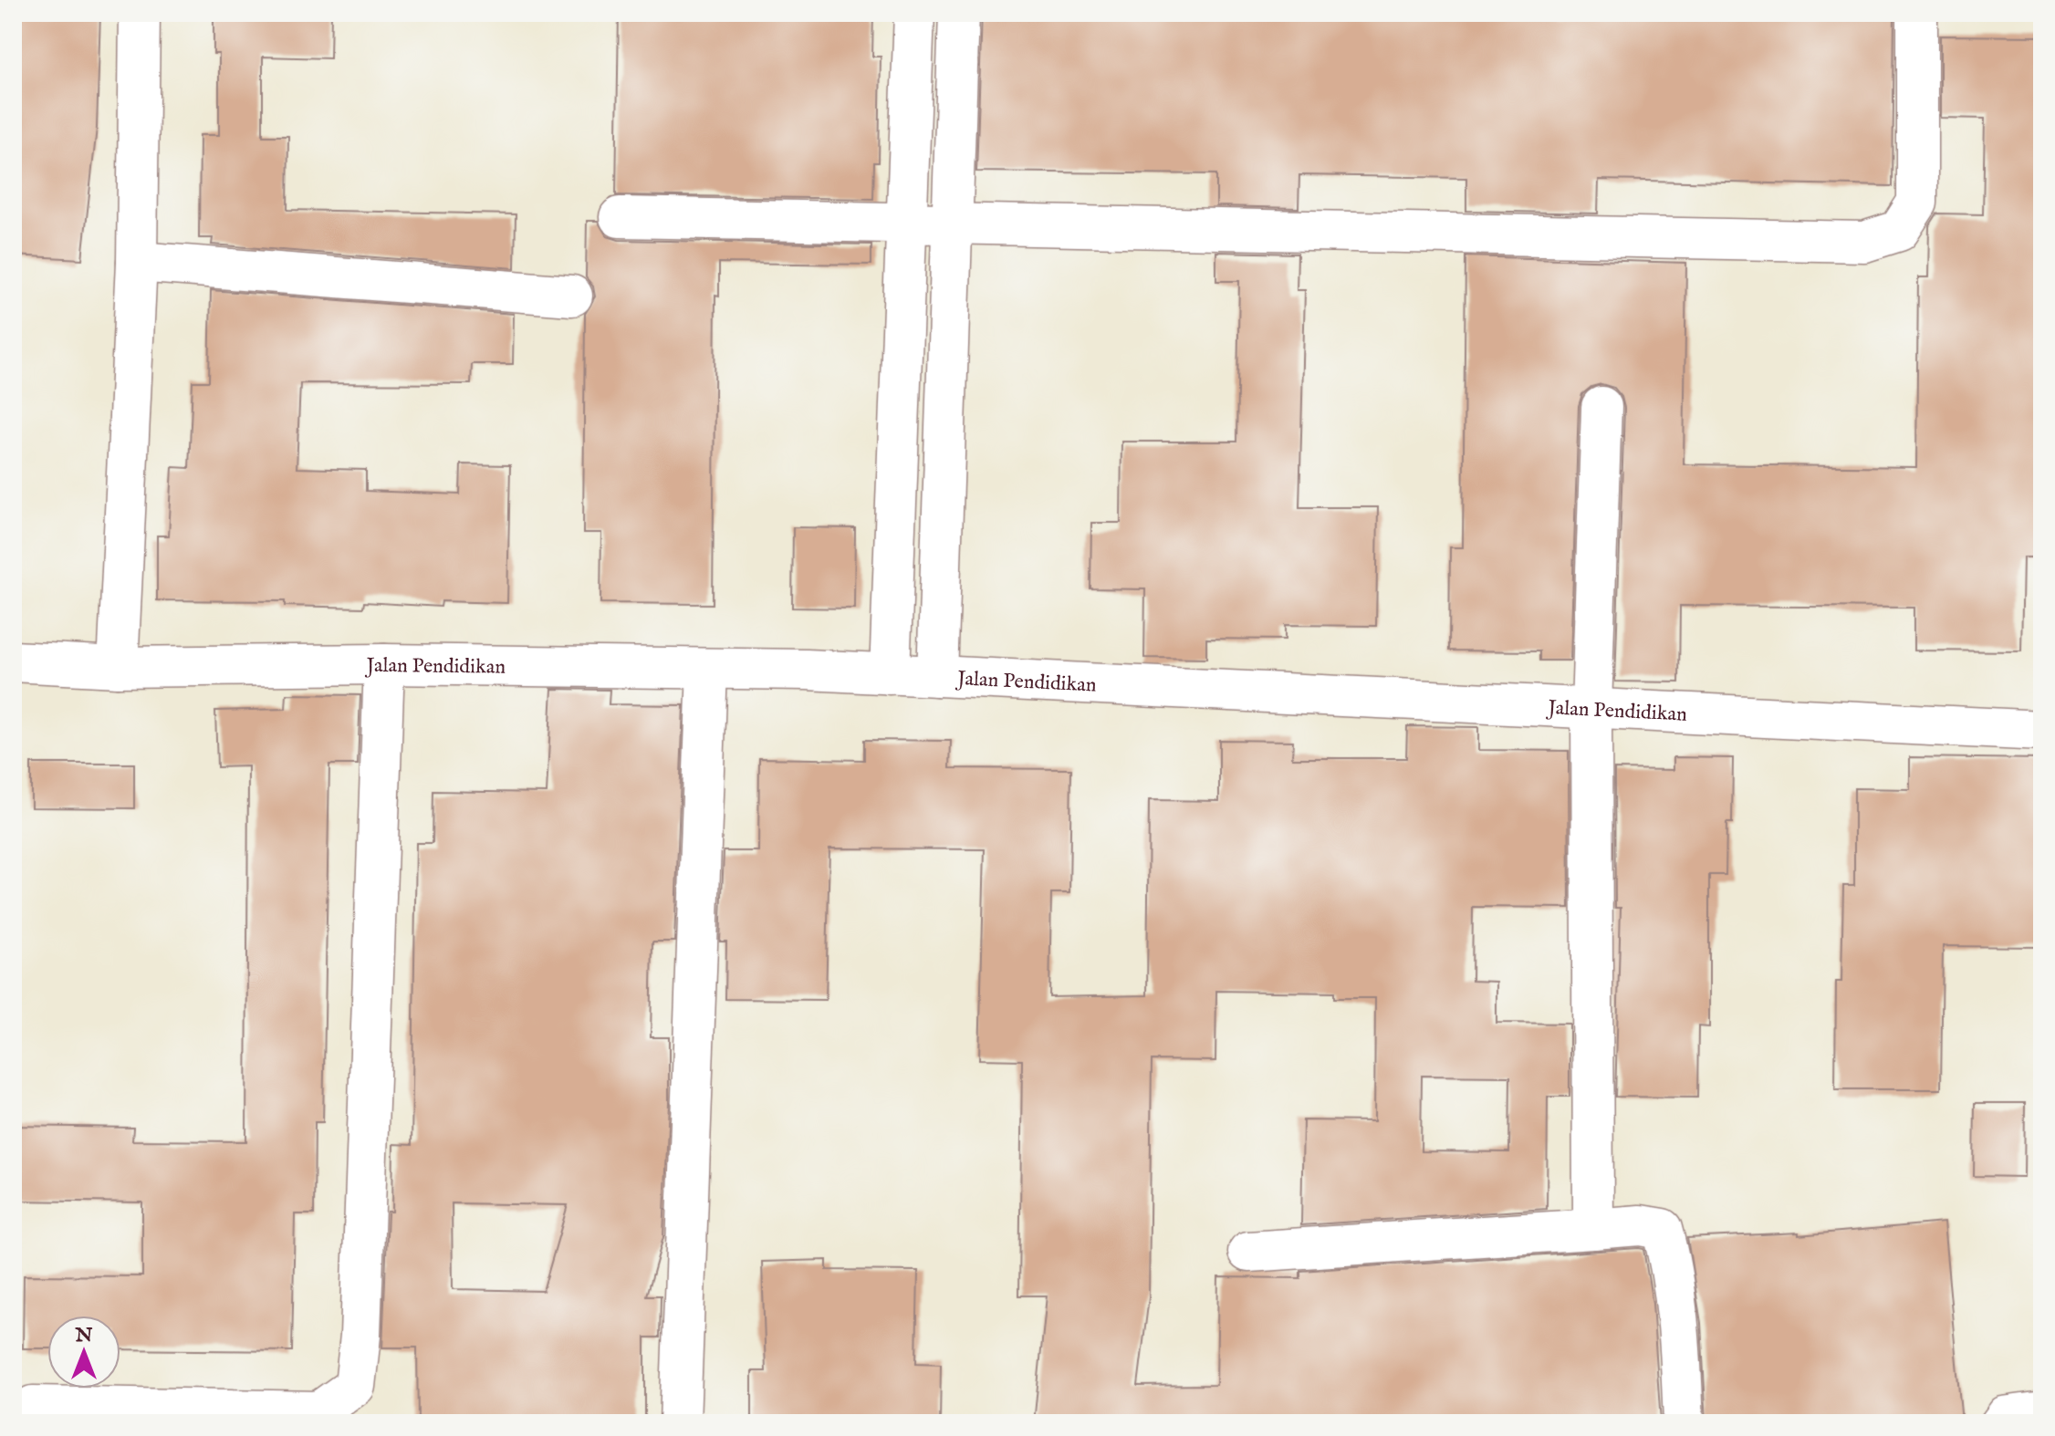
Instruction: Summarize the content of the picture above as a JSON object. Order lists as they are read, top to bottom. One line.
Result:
{"streets":{"street":["Jalan Pendidikan"]},"north":"top"}
